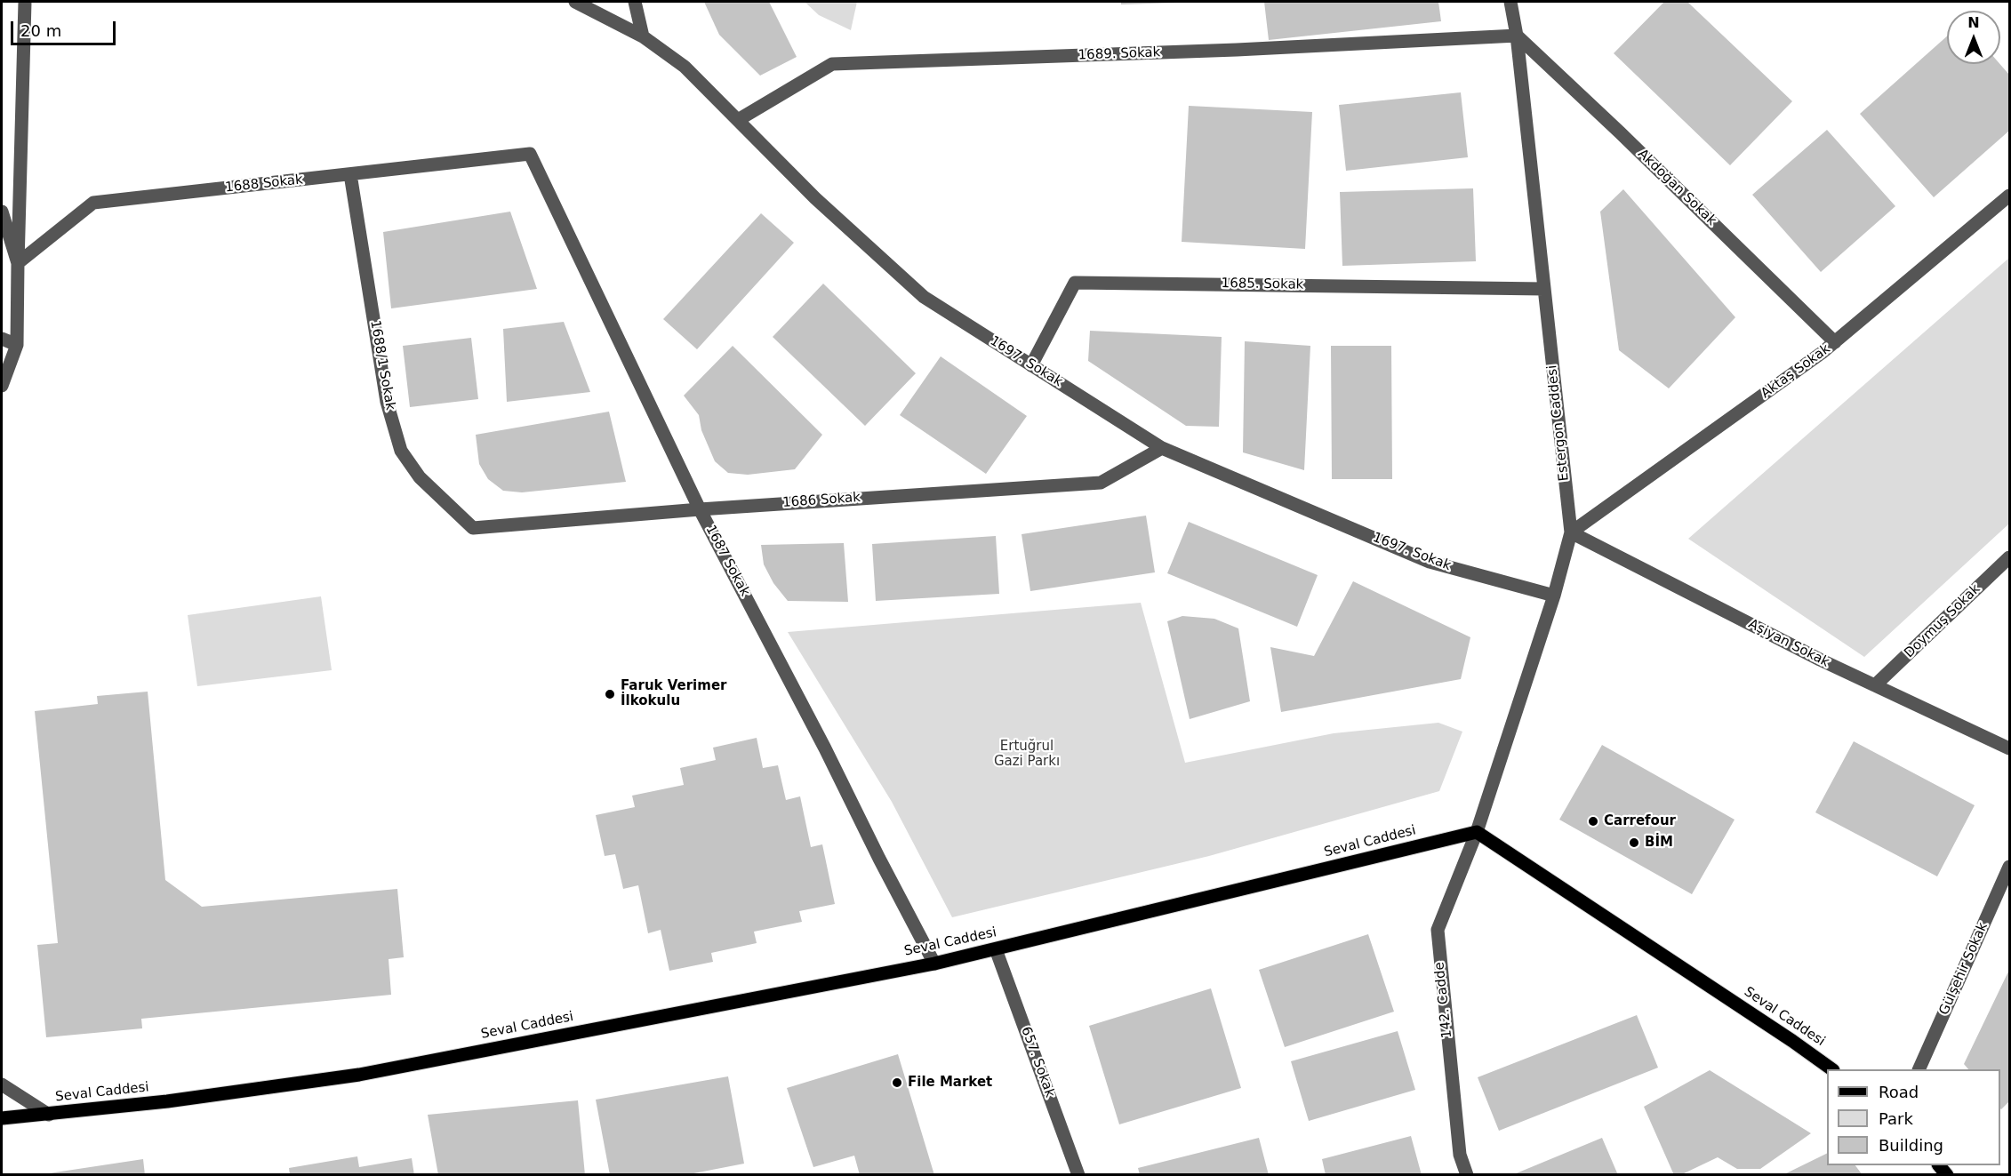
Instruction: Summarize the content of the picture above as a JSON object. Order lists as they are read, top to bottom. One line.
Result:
{"streets":{"main road":["Seval Caddesi"],"street":["1689. Sokak","1688 Sokak","Akdoğan Sokak","1685. Sokak","1697. Sokak","1688/1 Sokak","Aktaş Sokak","Estergon Caddesi","1686 Sokak","1687 Sokak","Doymuş Sokak","Aşiyan Sokak","Gülşehir Sokak","142. Cadde","657. Sokak"]},"crossings":[["1689. Sokak","Akdoğan Sokak"],["1689. Sokak","1697. Sokak"],["1689. Sokak","Estergon Caddesi"],["1688 Sokak","1688/1 Sokak"],["1688 Sokak","1687 Sokak"],["Akdoğan Sokak","Aktaş Sokak"],["Akdoğan Sokak","Estergon Caddesi"],["1685. Sokak","1697. Sokak"],["1685. Sokak","Estergon Caddesi"],["1697. Sokak","Estergon Caddesi"],["1697. Sokak","1686 Sokak"],["1688/1 Sokak","1686 Sokak"],["Aktaş Sokak","Estergon Caddesi"],["Aktaş Sokak","Aşiyan Sokak"],["Estergon Caddesi","Aşiyan Sokak"],["Estergon Caddesi","Seval Caddesi"],["Estergon Caddesi","142. Cadde"],["1686 Sokak","1687 Sokak"],["1687 Sokak","Seval Caddesi"],["Doymuş Sokak","Aşiyan Sokak"],["Seval Caddesi","142. Cadde"],["Seval Caddesi","657. Sokak"]],"parks":["Ertuğrul Gazi Parkı"],"places":["Faruk Verimer İlkokulu","Carrefour","BİM","File Market"],"legend":["Road","Park","Building"],"scale_bar":"20 m","north":"top"}
